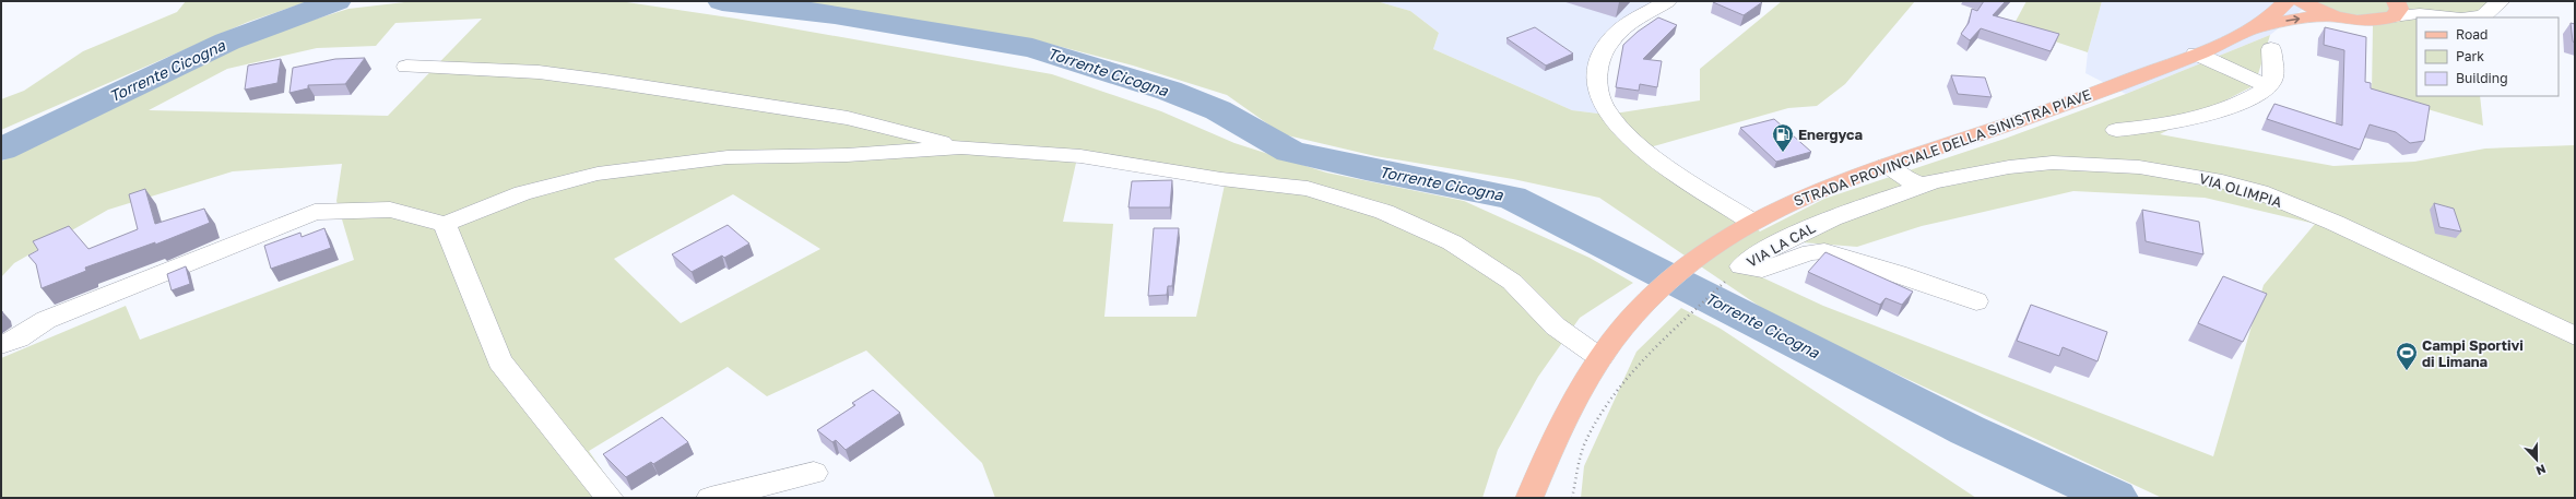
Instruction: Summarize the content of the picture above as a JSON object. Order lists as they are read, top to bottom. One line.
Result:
{"streets":{"main road":["STRADA PROVINCIALE DELLA SINISTRA PIAVE"],"street":["VIA OLIMPIA","VIA LA CAL"]},"crossings":[["STRADA PROVINCIALE DELLA SINISTRA PIAVE","VIA OLIMPIA"],["VIA OLIMPIA","VIA LA CAL"]],"water":["Torrente Cicogna"],"places":{"fuel station":["Energyca"],"sports":["Campi Sportivi di Limana"]},"legend":["Road","Park","Building"],"north":"bottom"}
